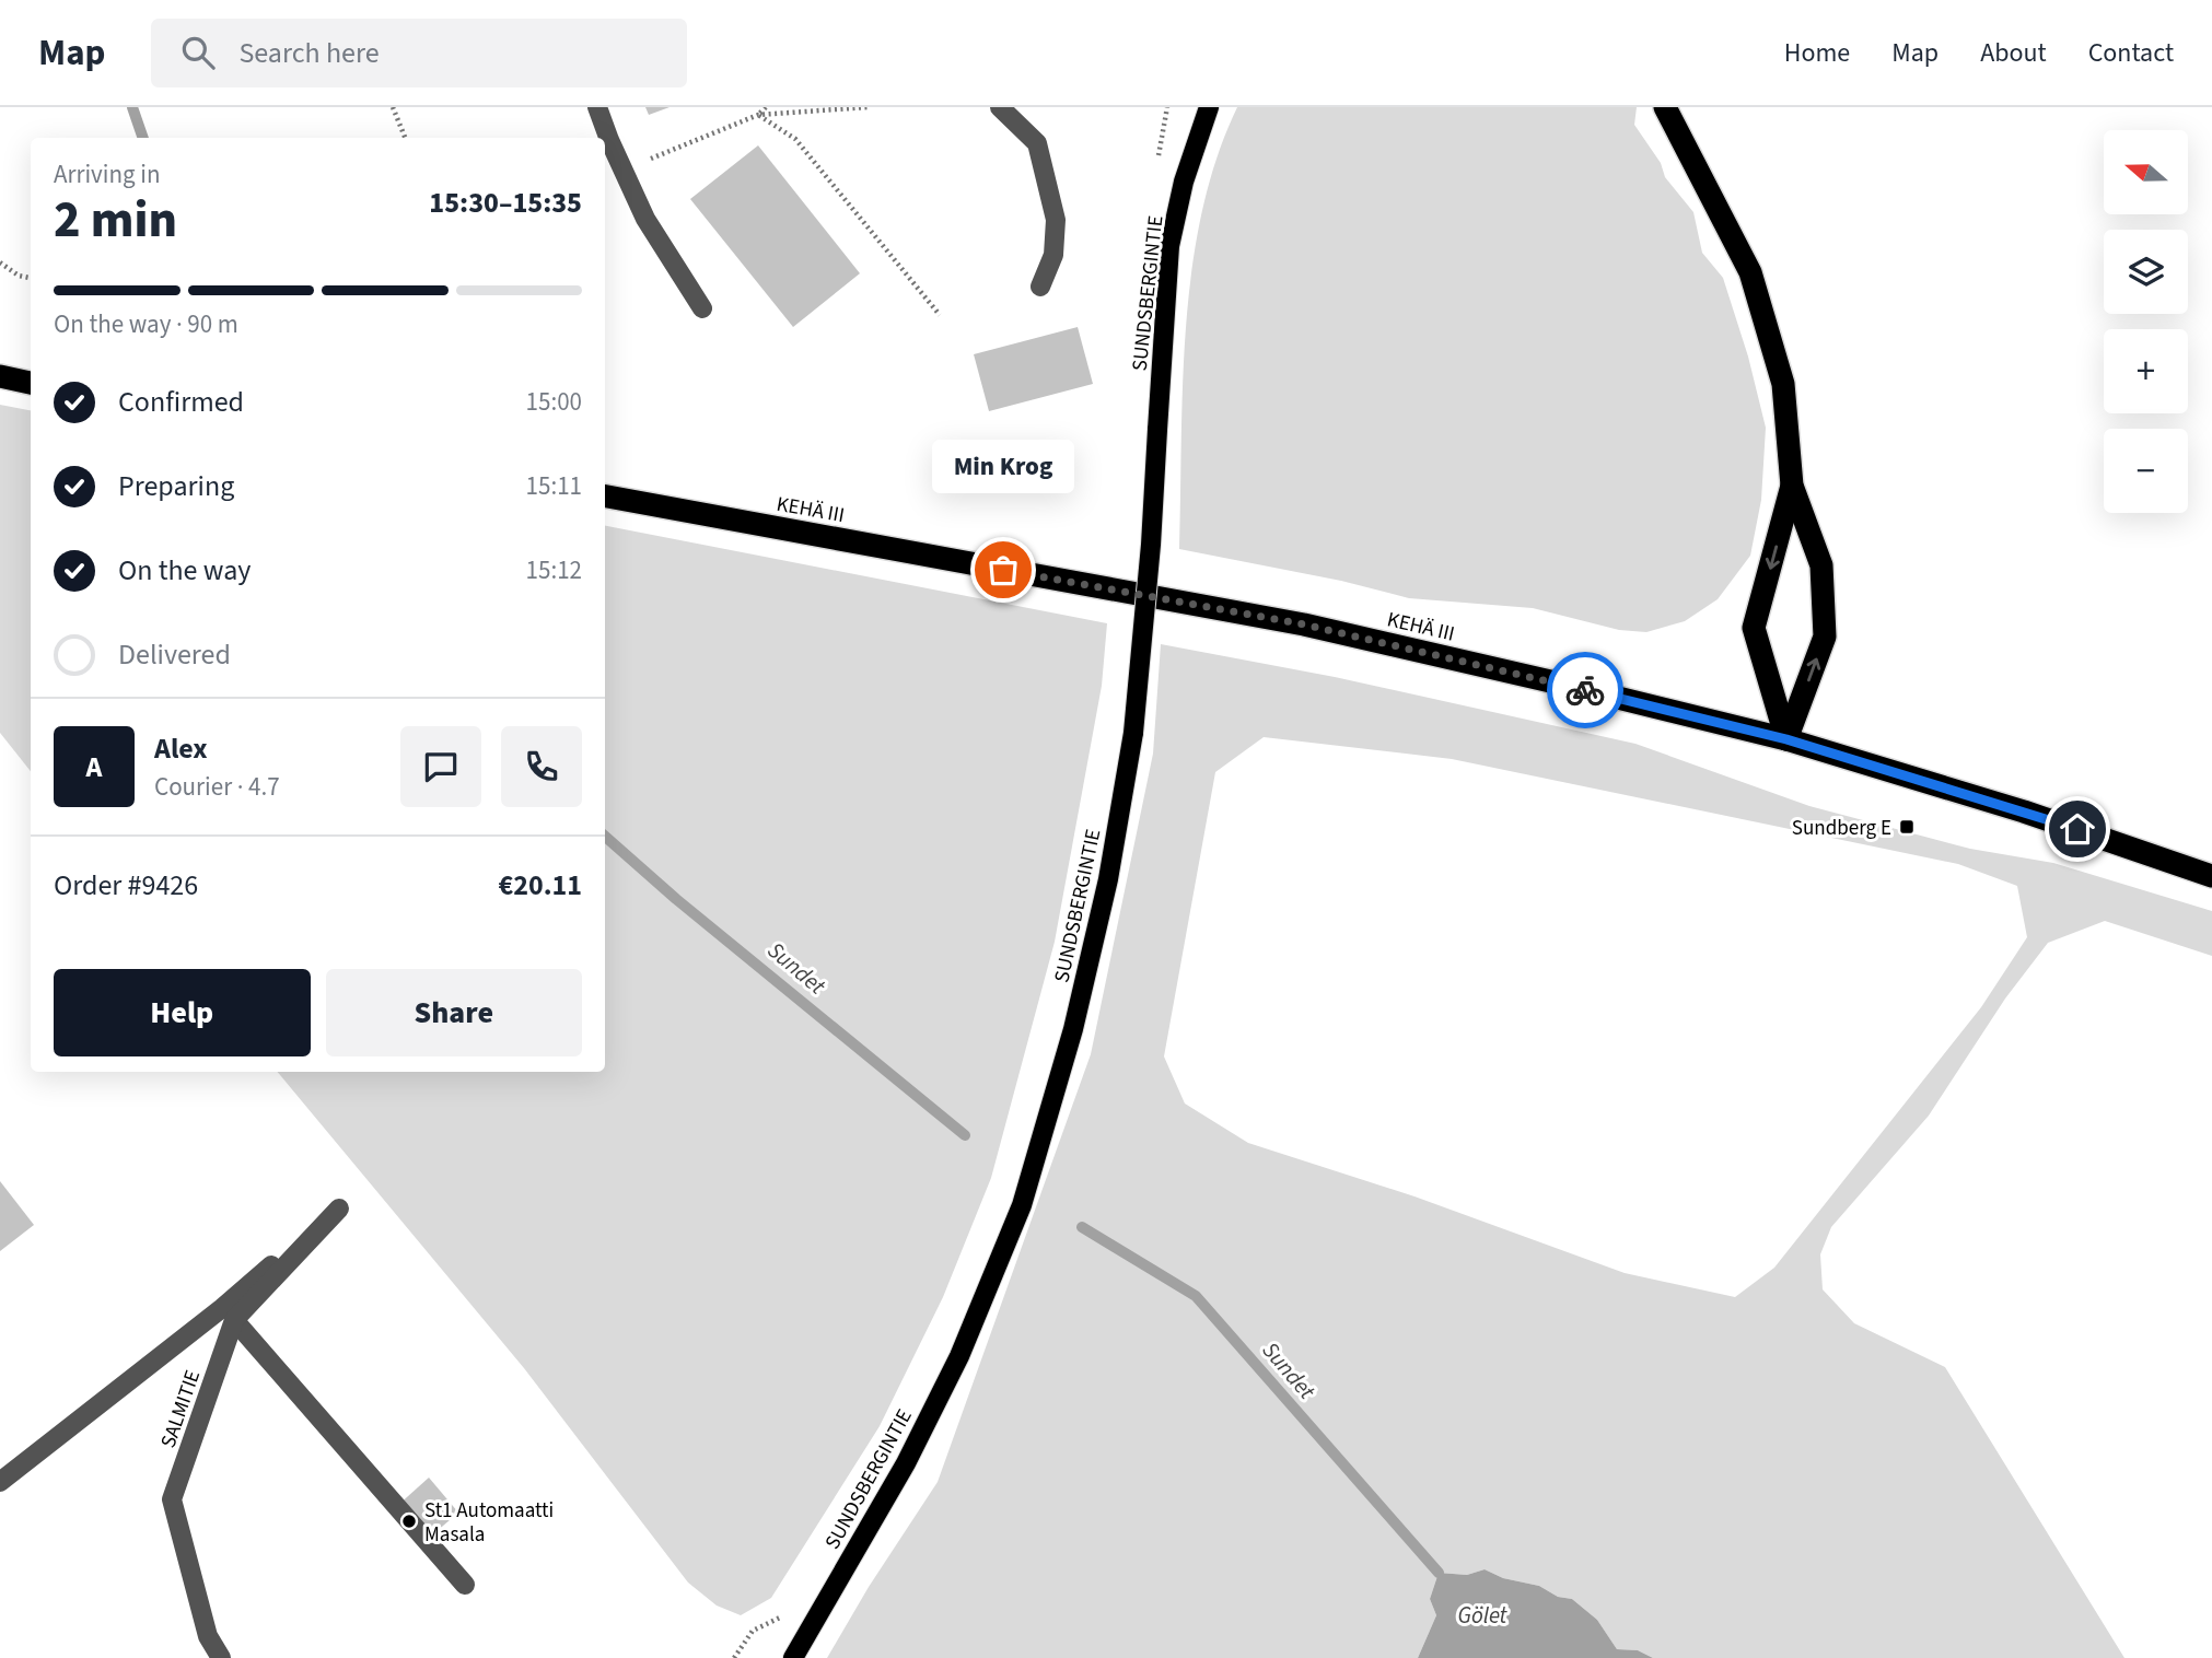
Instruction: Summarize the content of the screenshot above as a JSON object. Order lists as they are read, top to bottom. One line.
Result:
{"streets":{"highway":["KEHÄ III"],"main road":["SUNDSBERGINTIE"],"street":["SALMITIE"]},"water":["Sundet","Gölet"],"places":{"other":["Min Krog","St1 Automaatti Masala"],"transit":["Sundberg E"]},"north":"left","page":{"header":"Map","search":"Search here","nav":["Home","Map","About","Contact"],"map_buttons":["+","−"],"heading":["2 min","Arriving in","15:30–15:35"],"panel":["Alex","Courier · 4.7","Order #9426","€20.11"],"bar":"On the way · 90 m","list":[["Confirmed","15:00"],["Preparing","15:11"],["On the way","15:12"],"Delivered"],"bubble":"Min Krog","round":"A","buttons":["Help","Share"]}}
